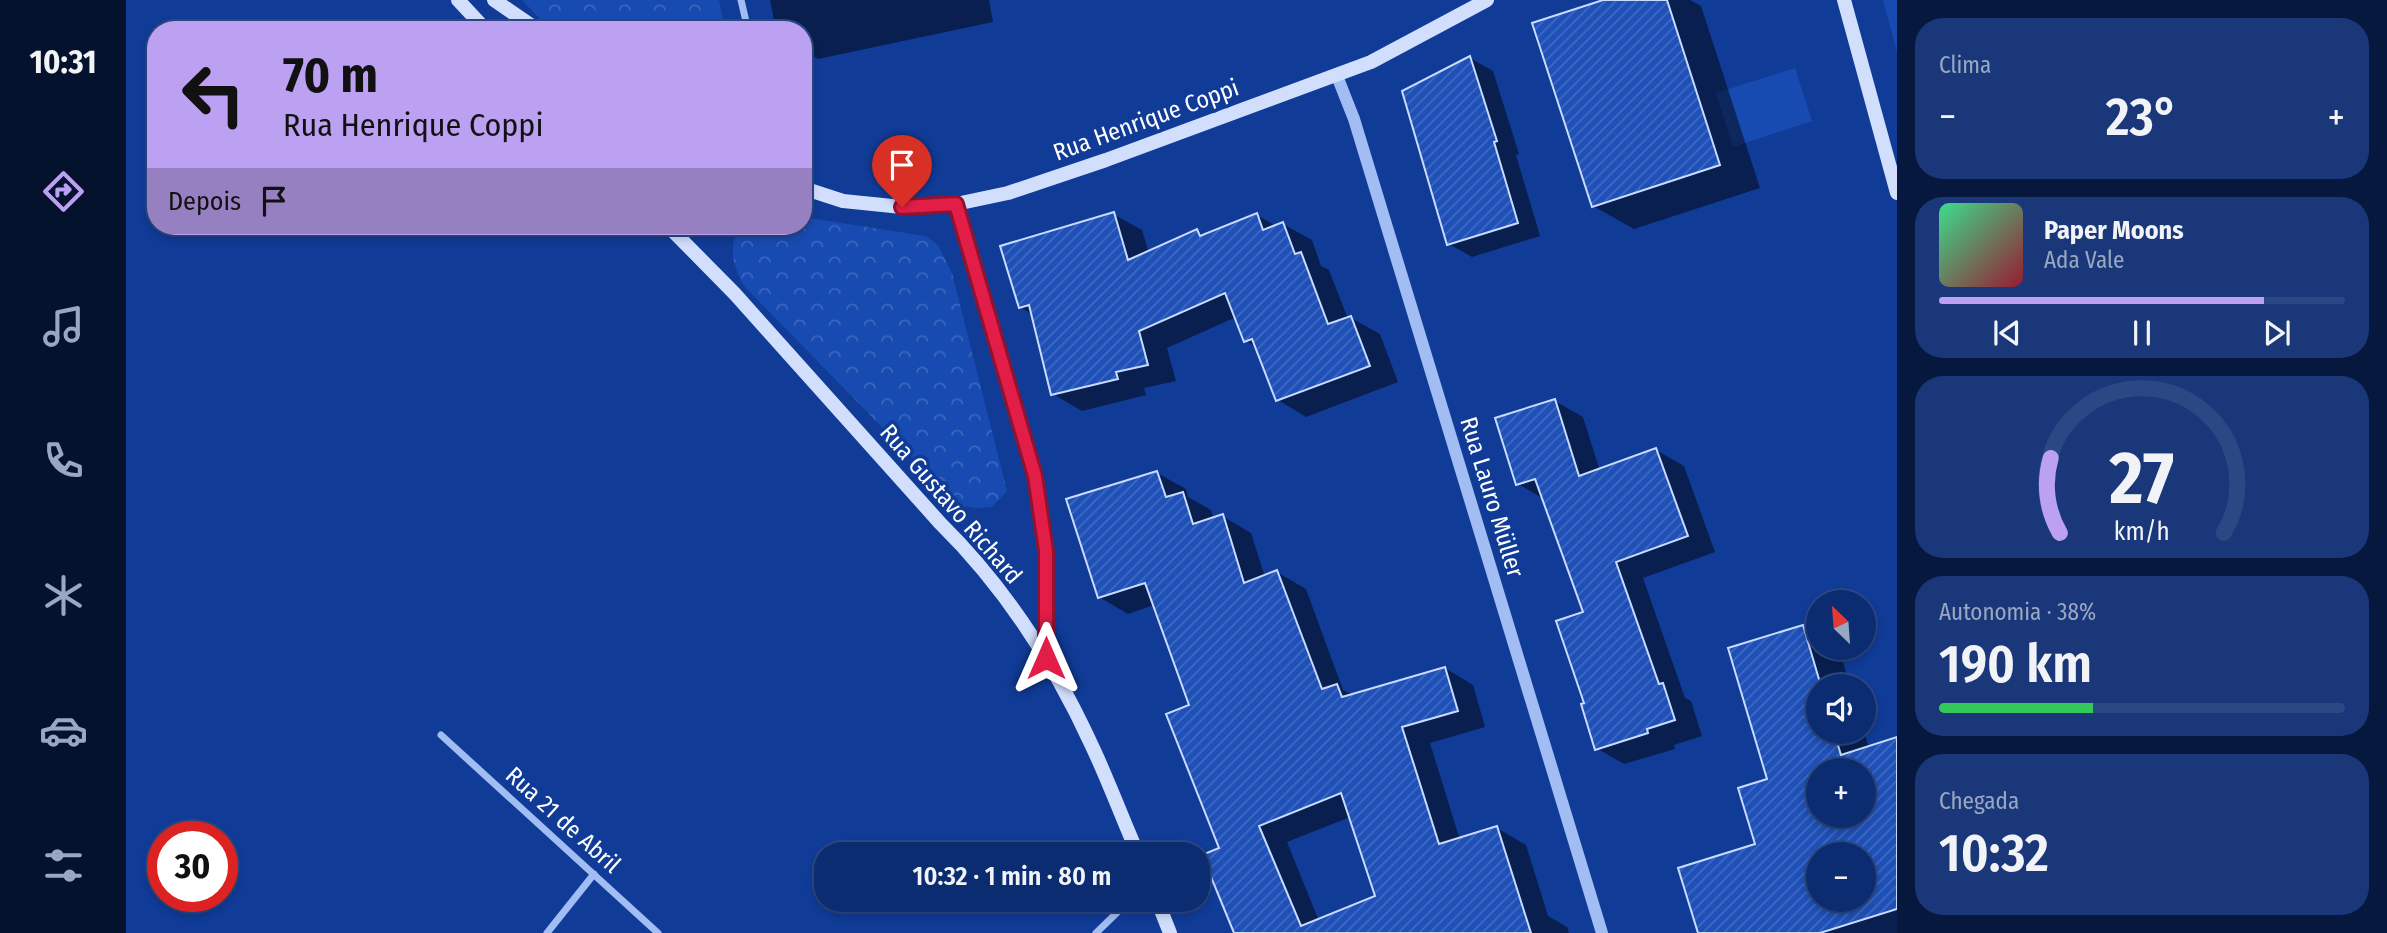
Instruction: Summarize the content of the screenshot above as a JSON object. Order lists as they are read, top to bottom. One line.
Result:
{"streets":{"main road":["Rua Henrique Coppi","Rua Gustavo Richard"],"street":["Rua Lauro Müller","Rua 21 de Abril"]},"crossings":[["Rua Henrique Coppi","Rua Lauro Müller"]],"north":"top left","page":{"tabs":"10:31","tile":["Clima",["Autonomia · 38%","190 km"],["Chegada","10:32"]],"turn":["70 m","Rua Henrique Coppi"],"heat":["−","23°","+"],"then":"Depois","song":["Paper Moons","Ada Vale"],"map_buttons":["+","−"],"limit":"30","trip":"10:32 · 1 min · 80 m","gauge":["27","km/h"]}}
